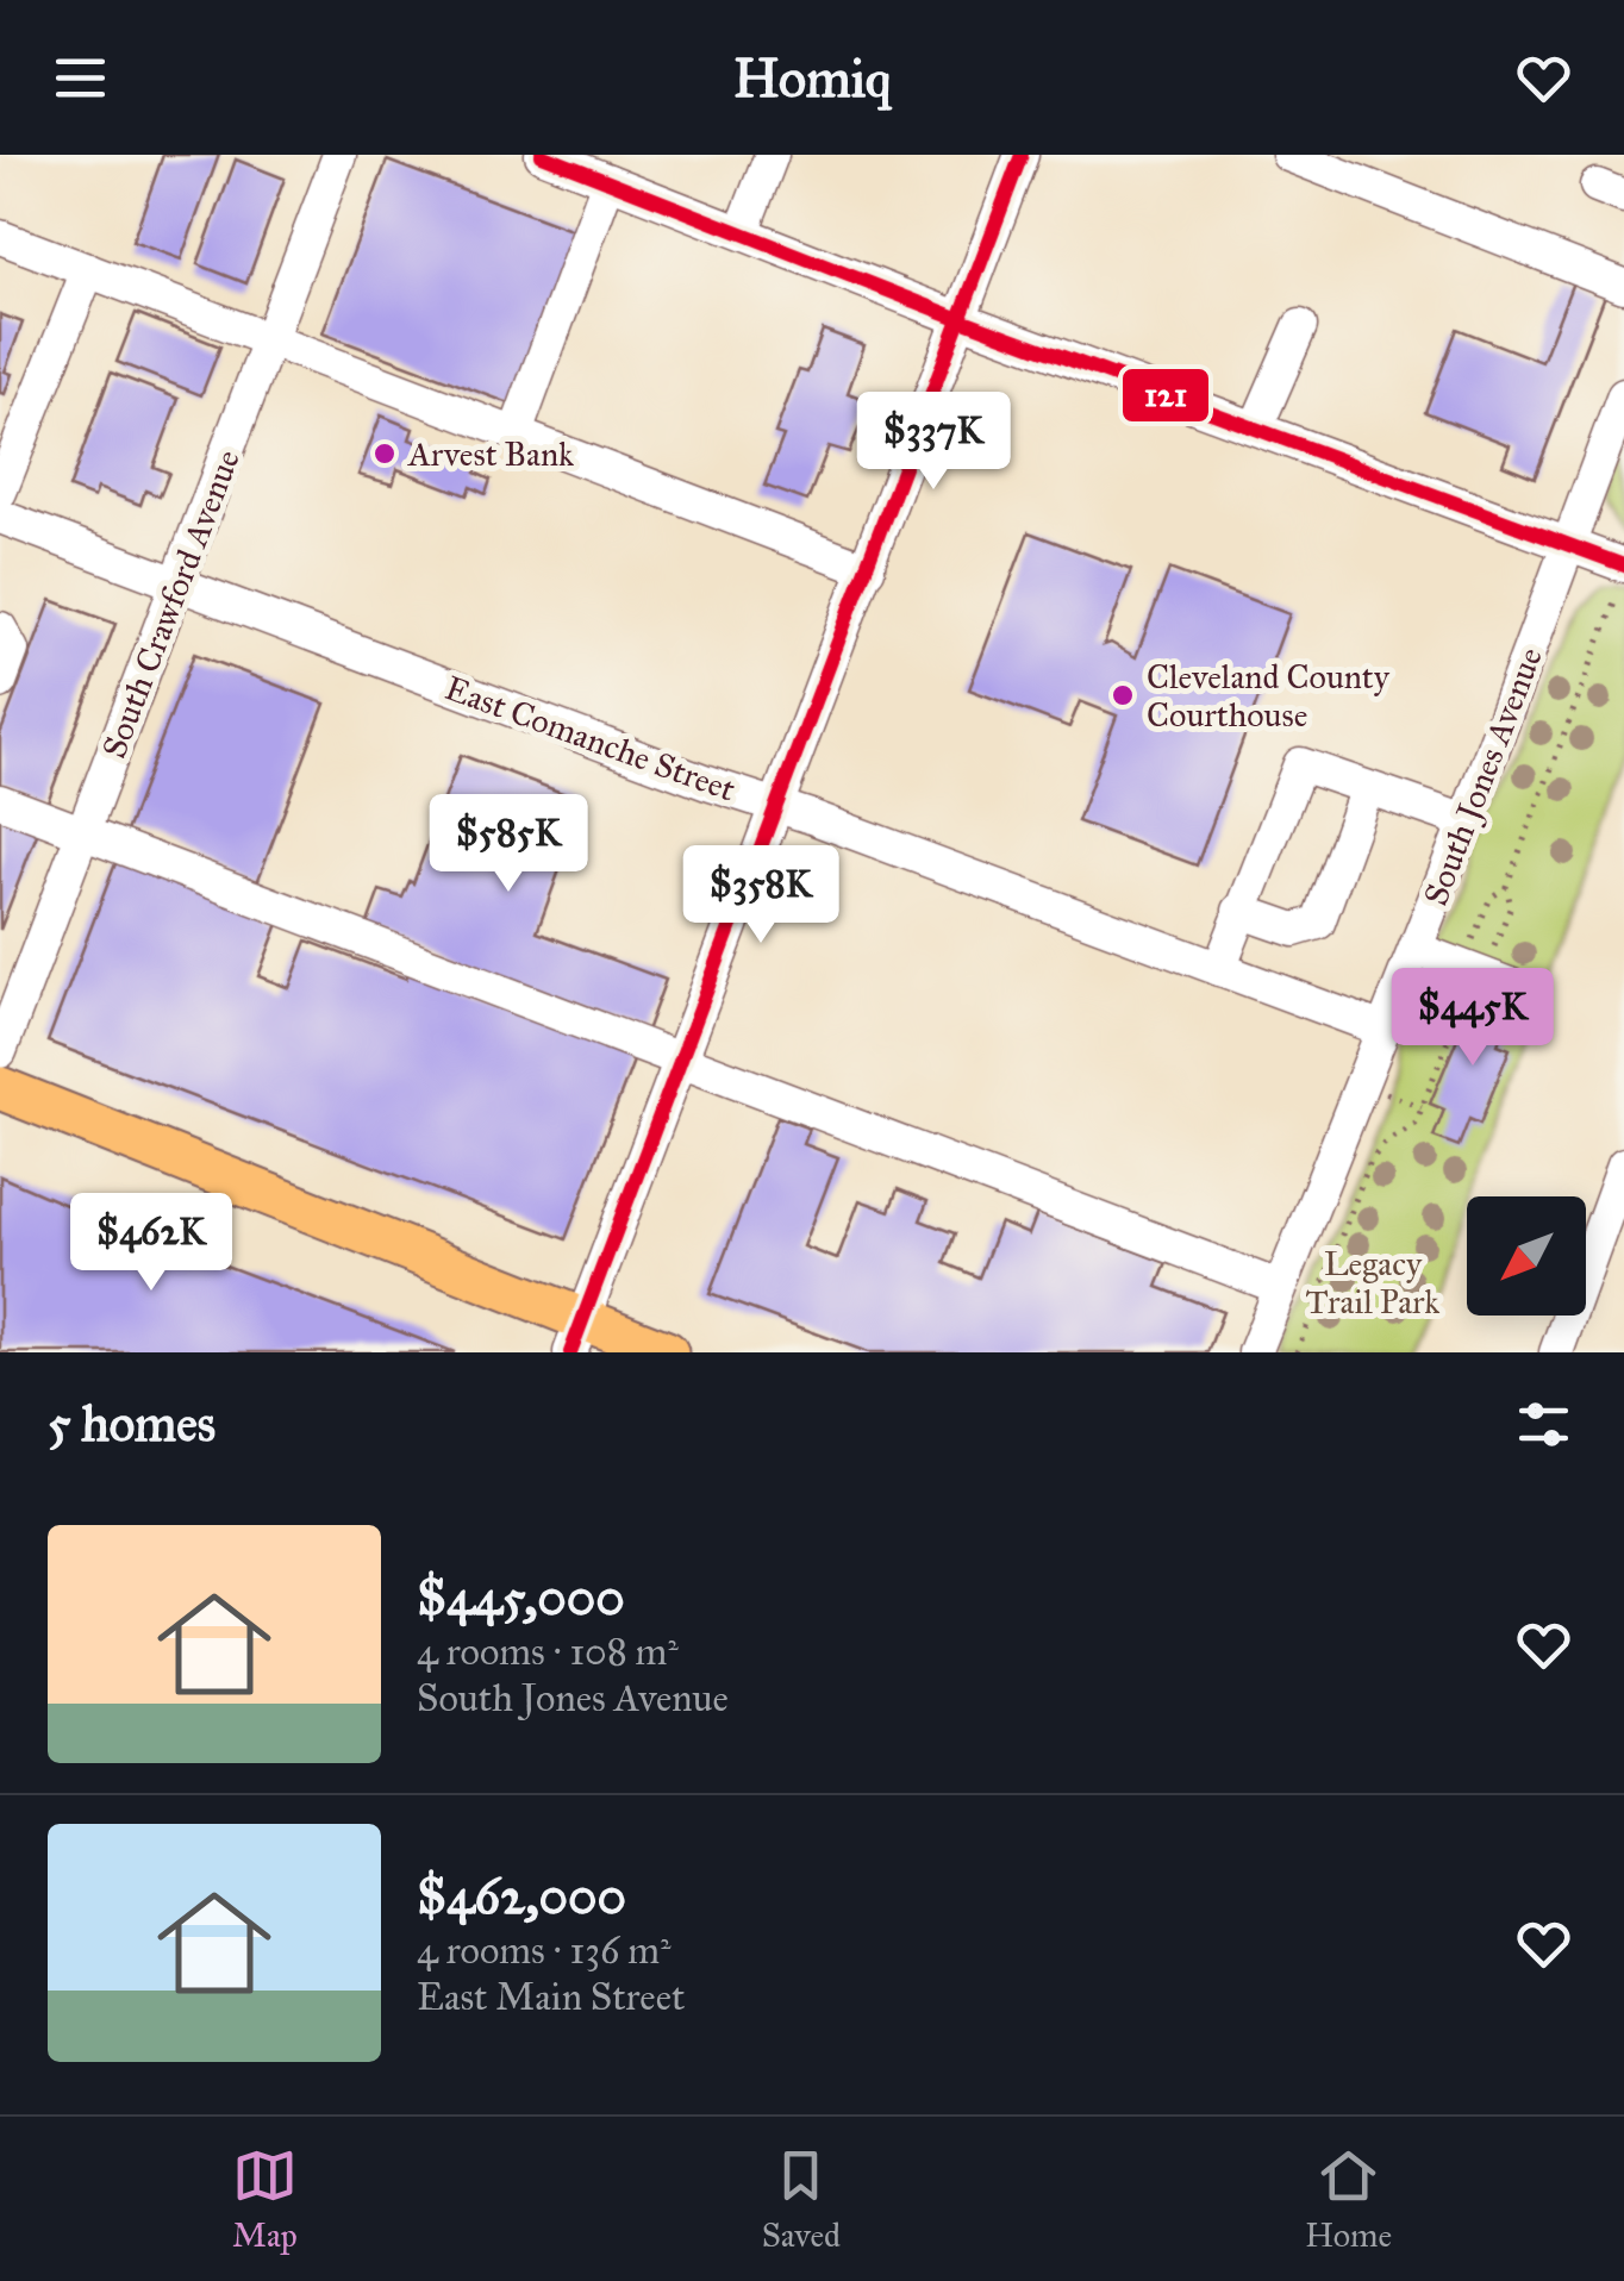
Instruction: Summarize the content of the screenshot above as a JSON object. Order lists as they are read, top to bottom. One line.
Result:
{"streets":{"street":["South Crawford Avenue","East Comanche Street","South Jones Avenue"]},"crossings":[["South Crawford Avenue","East Comanche Street"],["East Comanche Street","South Jones Avenue"]],"parks":["Legacy Trail Park"],"places":["Arvest Bank","Cleveland County Courthouse"],"lines":["transit line 121"],"north":"bottom left","page":{"header":"Homiq","price":["$337K","$585K","$358K","$445K","$462K"],"heading":"5 homes","list":[{"name":"$445,000","note":"4 rooms · 108 m² · South Jones Avenue"},{"name":"$462,000","note":"4 rooms · 136 m² · East Main Street"}],"tabs":["Map","Saved","Home"]}}
